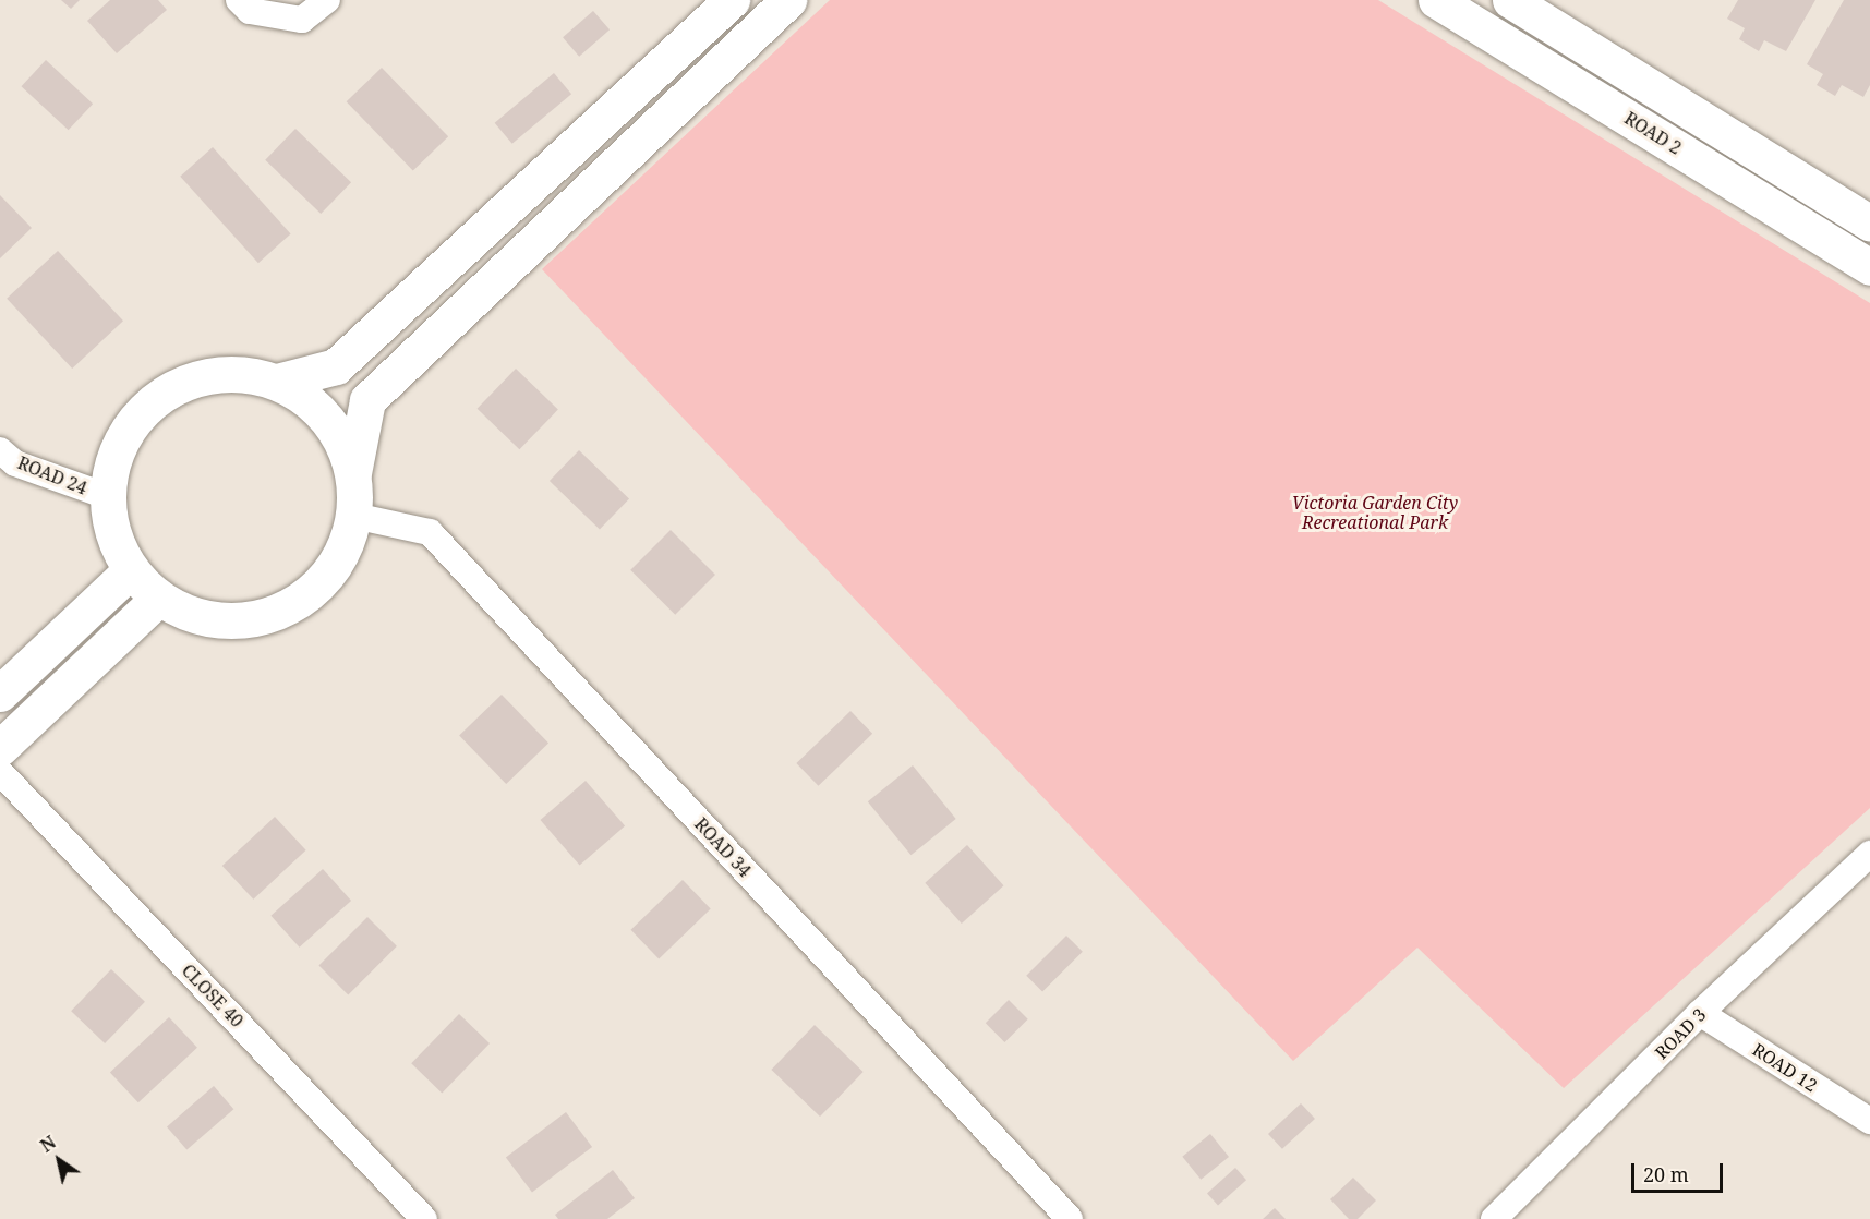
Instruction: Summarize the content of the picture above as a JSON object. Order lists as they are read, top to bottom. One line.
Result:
{"streets":{"street":["ROAD 2","ROAD 24","ROAD 34","CLOSE 40","ROAD 3","ROAD 12"]},"crossings":[["ROAD 3","ROAD 12"]],"parks":["Victoria Garden City Recreational Park"],"scale_bar":"20 m","north":"top left"}
